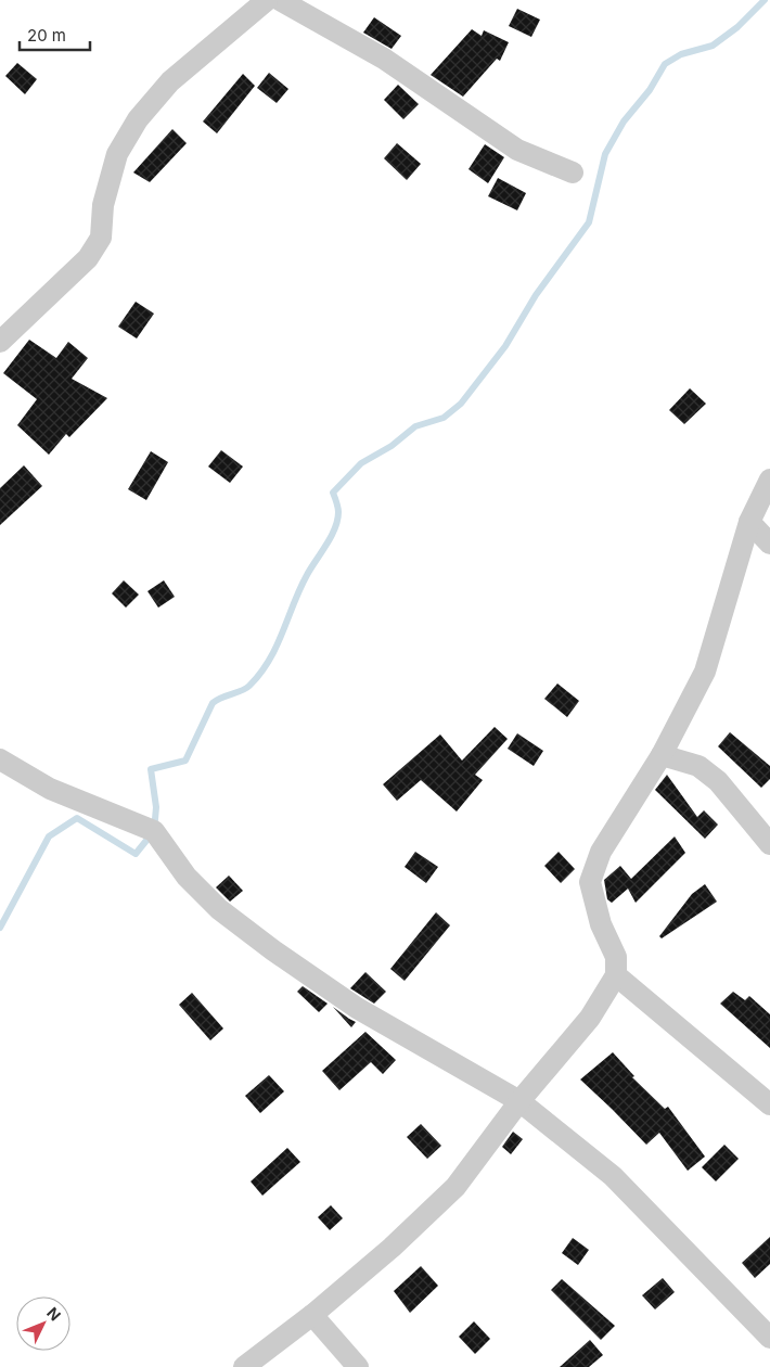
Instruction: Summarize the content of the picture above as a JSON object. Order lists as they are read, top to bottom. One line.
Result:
{"scale_bar":"20 m","north":"top right"}
